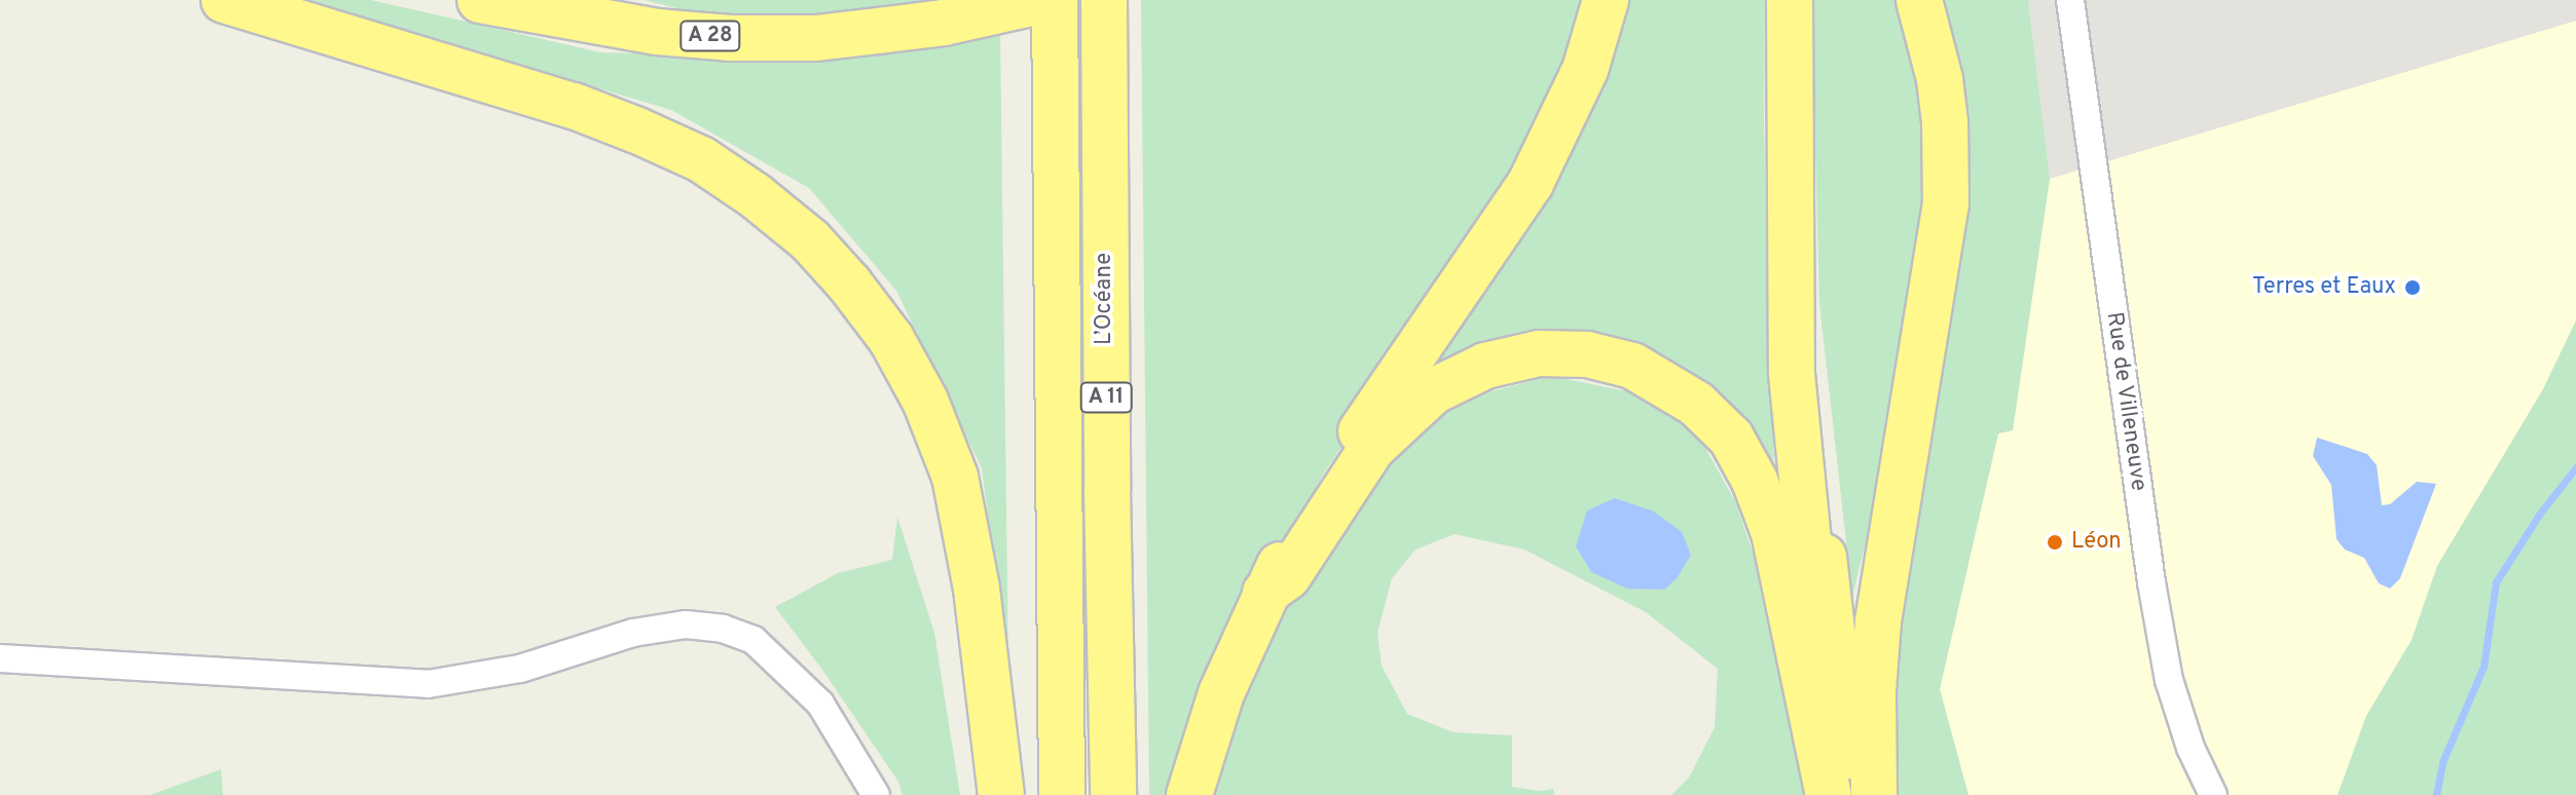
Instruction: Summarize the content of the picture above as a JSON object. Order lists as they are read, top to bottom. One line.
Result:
{"streets":{"highway":["A 28","L’Océane","A 11"],"street":["Rue de Villeneuve"]},"places":["Terres et Eaux","Léon"]}
